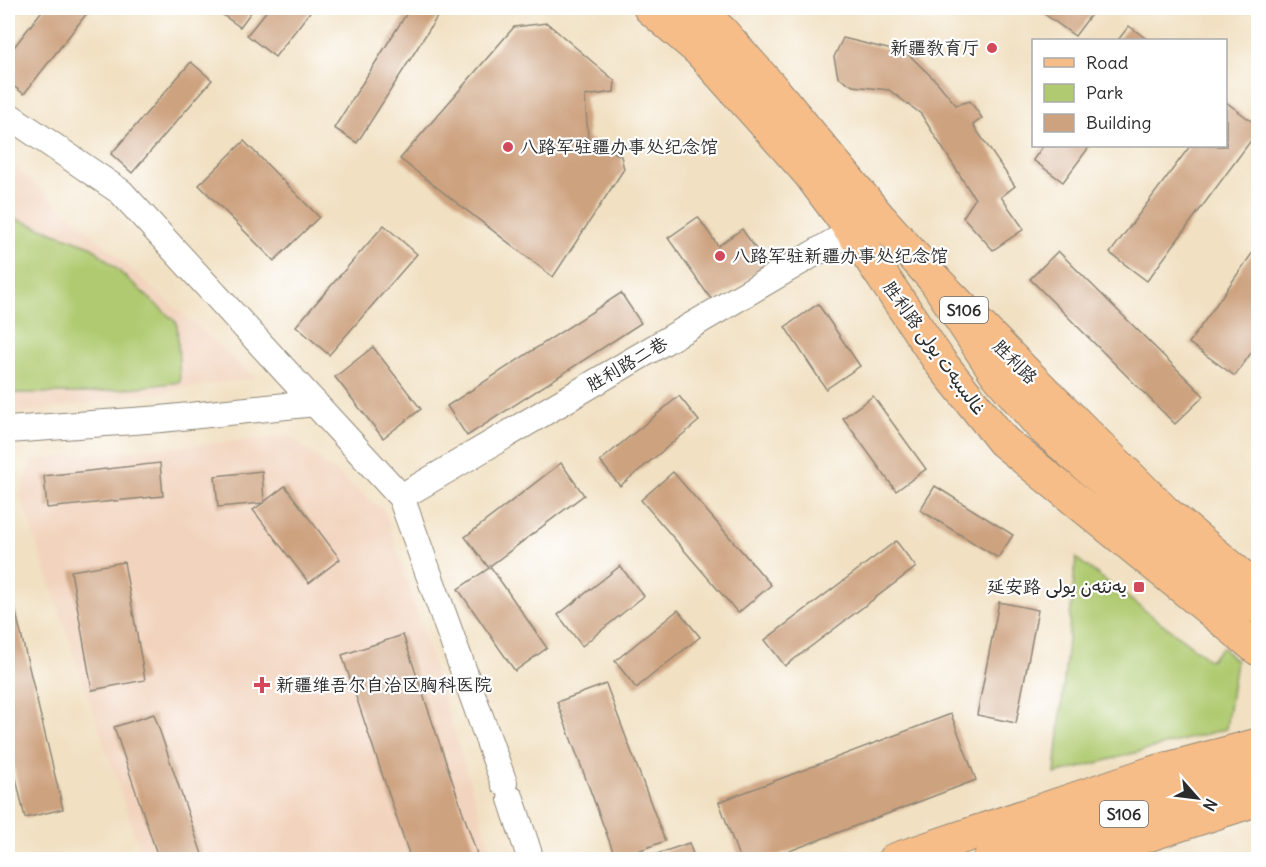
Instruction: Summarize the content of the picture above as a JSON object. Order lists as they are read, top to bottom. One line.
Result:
{"streets":{"main road":["S106","胜利路 غالىبىيەت يولى","胜利路"],"street":["胜利路二巷"]},"crossings":[["胜利路 غالىبىيەت يولى","胜利路二巷"]],"places":{"other":["新疆教育厅","八路军驻疆办事处纪念馆","八路军驻新疆办事处纪念馆"],"transit":["延安路 يەنئەن يولى"],"health":["新疆维吾尔自治区胸科医院"]},"legend":["Road","Park","Building"],"north":"bottom right"}
